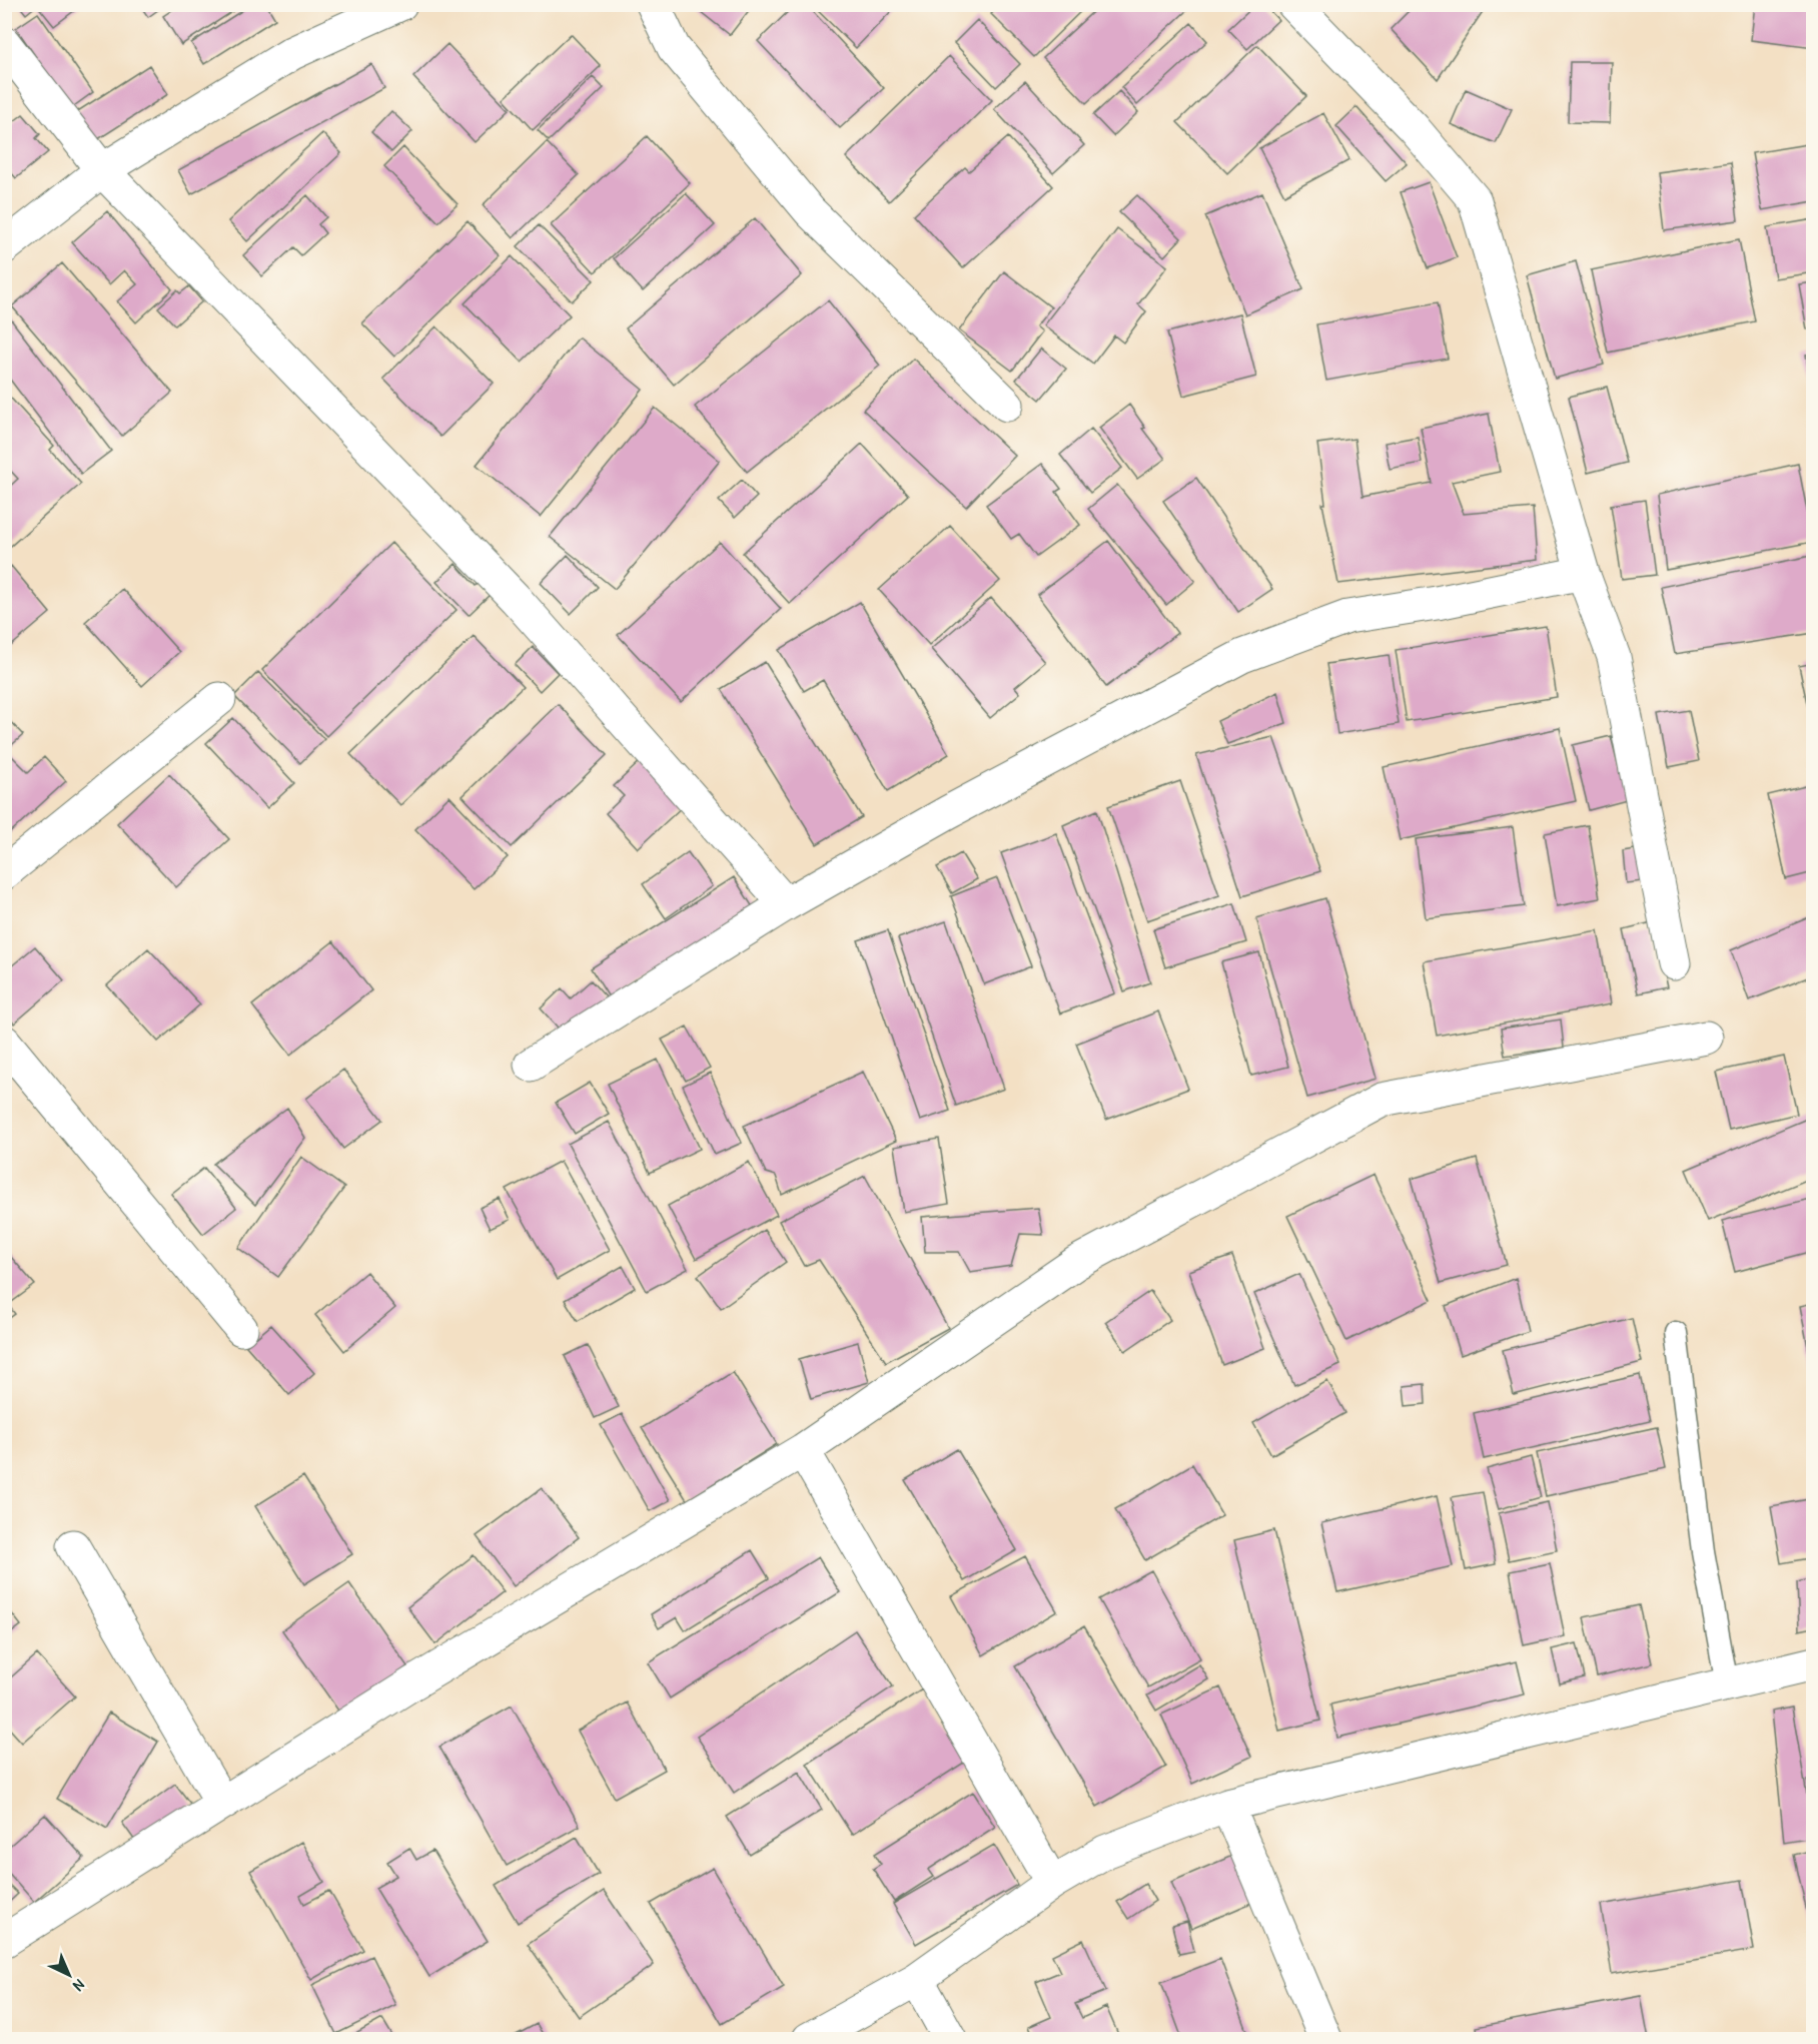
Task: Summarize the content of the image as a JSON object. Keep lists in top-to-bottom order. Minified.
{"north":"bottom right"}
